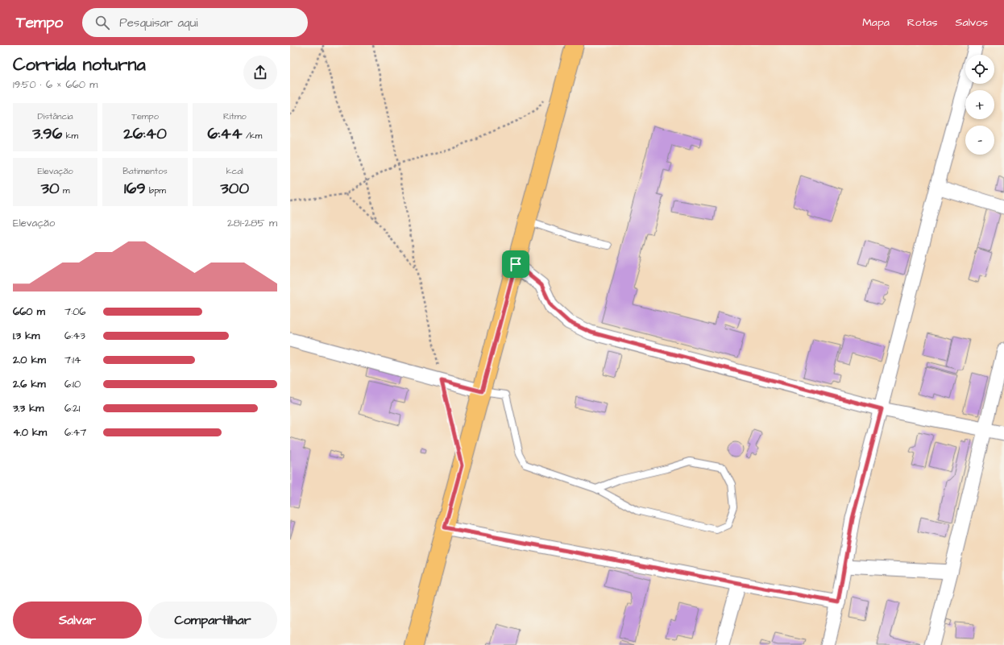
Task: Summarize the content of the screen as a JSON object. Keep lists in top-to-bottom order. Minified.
{"page":{"header":"Tempo","search":"Pesquisar aqui","nav":["Mapa","Rotas","Salvos"],"heading":["Corrida noturna","19:50 · 6 × 660 m"],"map_buttons":["+","−"],"stats":[["Distância","3.96 km"],["Tempo","26:40"],["Ritmo","6:44 /km"],["Elevação","30 m"],["Batimentos","169 bpm"],["kcal","300"]],"chart":["Elevação","281–285 m"],"list":[{"name":"660 m","note":"7:06"},{"name":"1.3 km","note":"6:43"},{"name":"2.0 km","note":"7:14"},{"name":"2.6 km","note":"6:10"},{"name":"3.3 km","note":"6:21"},{"name":"4.0 km","note":"6:47"}],"buttons":["Salvar","Compartilhar"]}}
